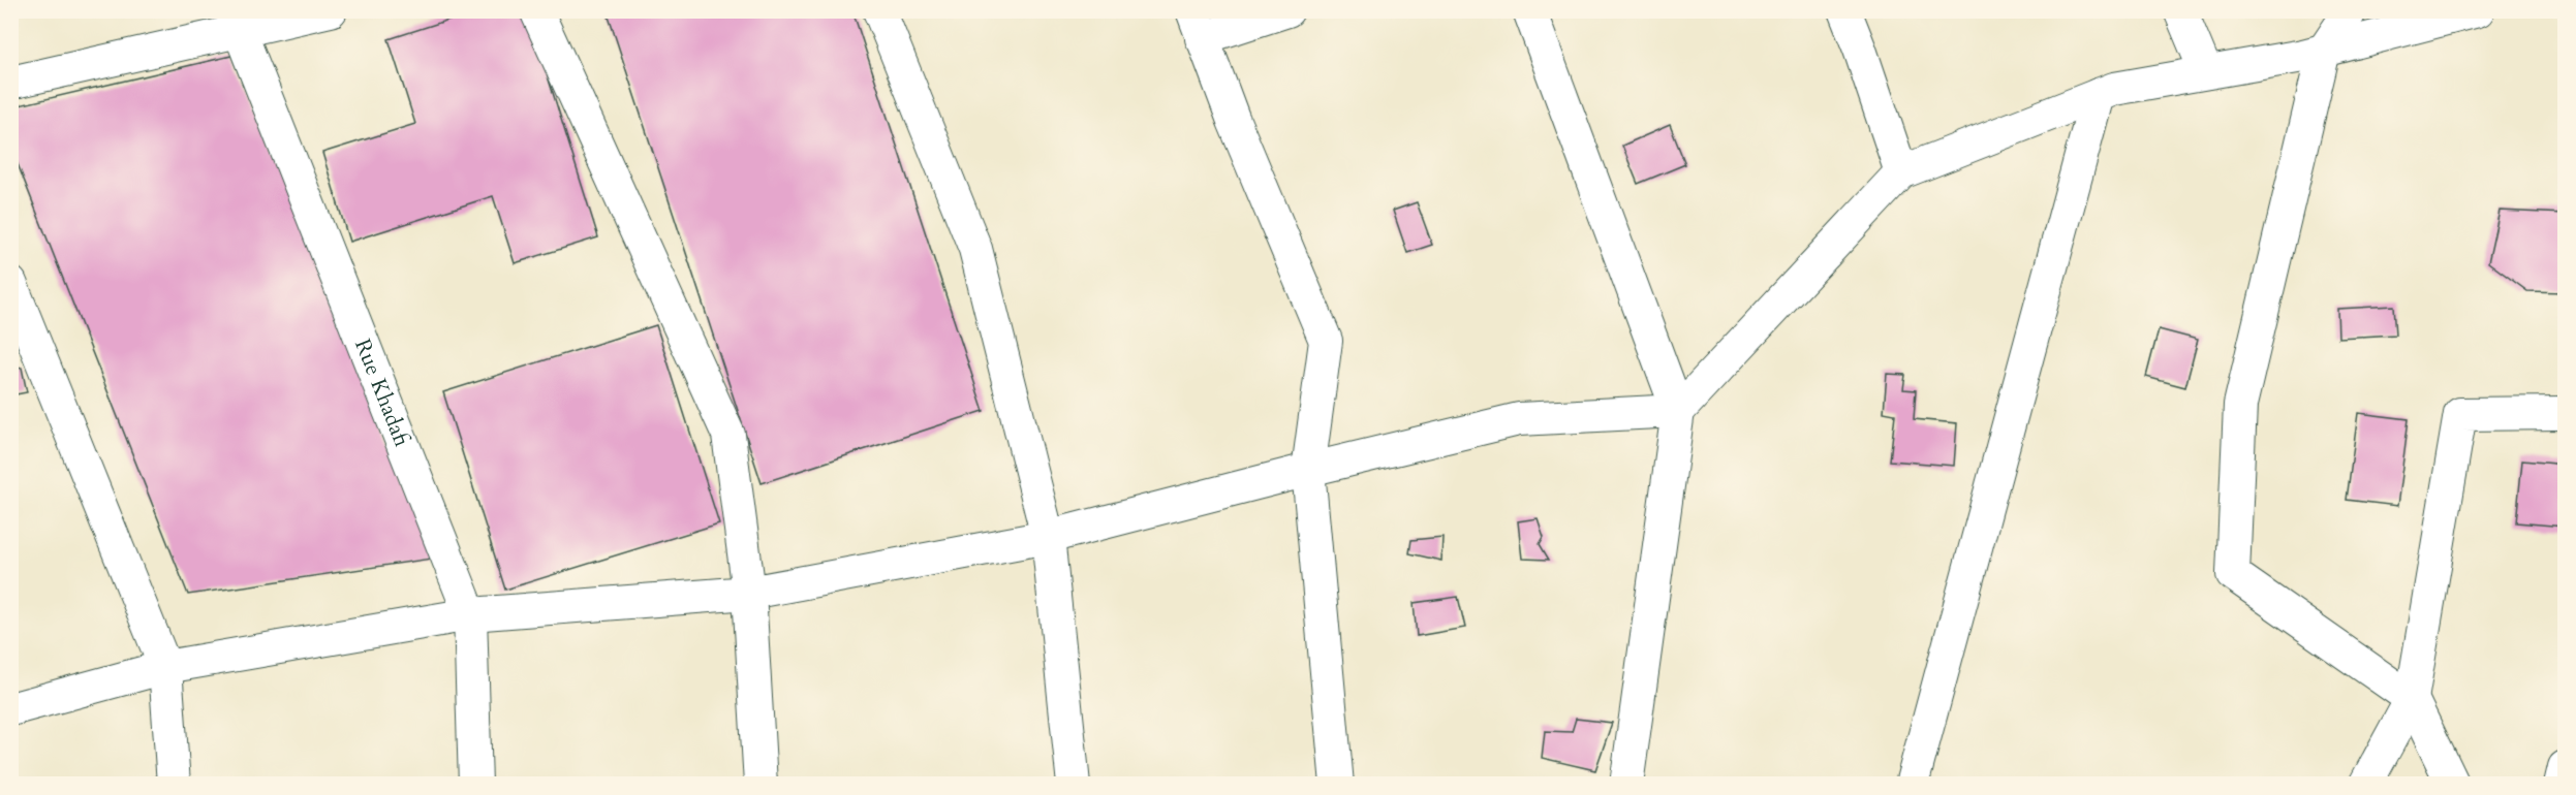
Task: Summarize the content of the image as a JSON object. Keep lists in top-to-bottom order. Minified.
{"streets":{"street":["Rue Khadafi"]}}
